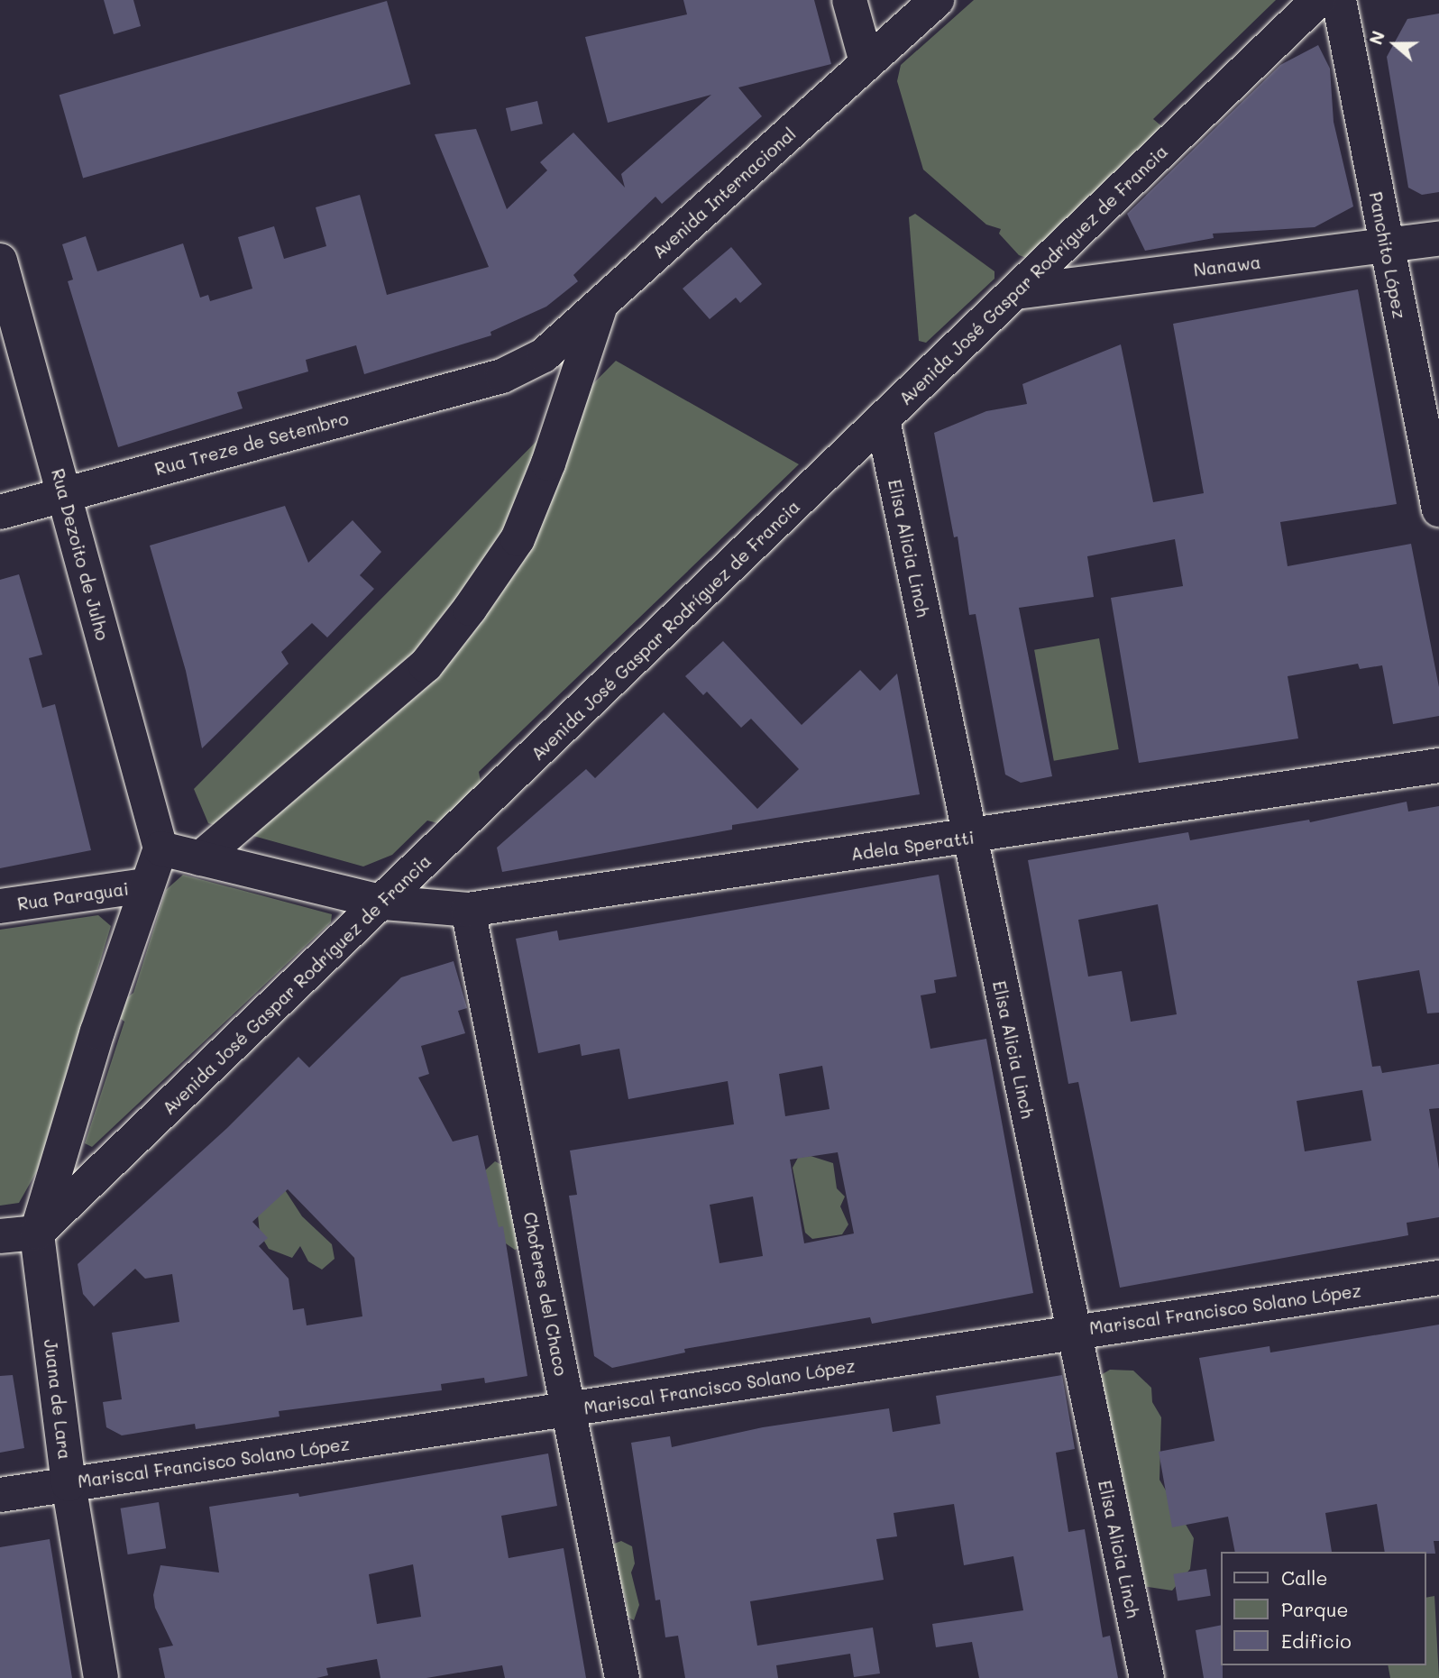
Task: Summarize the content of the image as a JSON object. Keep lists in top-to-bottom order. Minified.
{"streets":{"street":["Avenida Internacional","Panchito López","Nanawa","Avenida José Gaspar Rodríguez de Francia","Rua Treze de Setembro","Elisa Alicia Linch","Rua Dezoito de Julho","Adela Speratti","Rua Paraguai","Choferes del Chaco","Mariscal Francisco Solano López","Juana de Lara"]},"crossings":[["Avenida Internacional","Rua Treze de Setembro"],["Panchito López","Nanawa"],["Nanawa","Avenida José Gaspar Rodríguez de Francia"],["Avenida José Gaspar Rodríguez de Francia","Elisa Alicia Linch"],["Avenida José Gaspar Rodríguez de Francia","Adela Speratti"],["Avenida José Gaspar Rodríguez de Francia","Juana de Lara"],["Rua Treze de Setembro","Rua Dezoito de Julho"],["Elisa Alicia Linch","Adela Speratti"],["Elisa Alicia Linch","Mariscal Francisco Solano López"],["Rua Dezoito de Julho","Adela Speratti"],["Adela Speratti","Choferes del Chaco"],["Choferes del Chaco","Mariscal Francisco Solano López"],["Mariscal Francisco Solano López","Juana de Lara"]],"legend":["Calle","Parque","Edificio"],"north":"left"}
